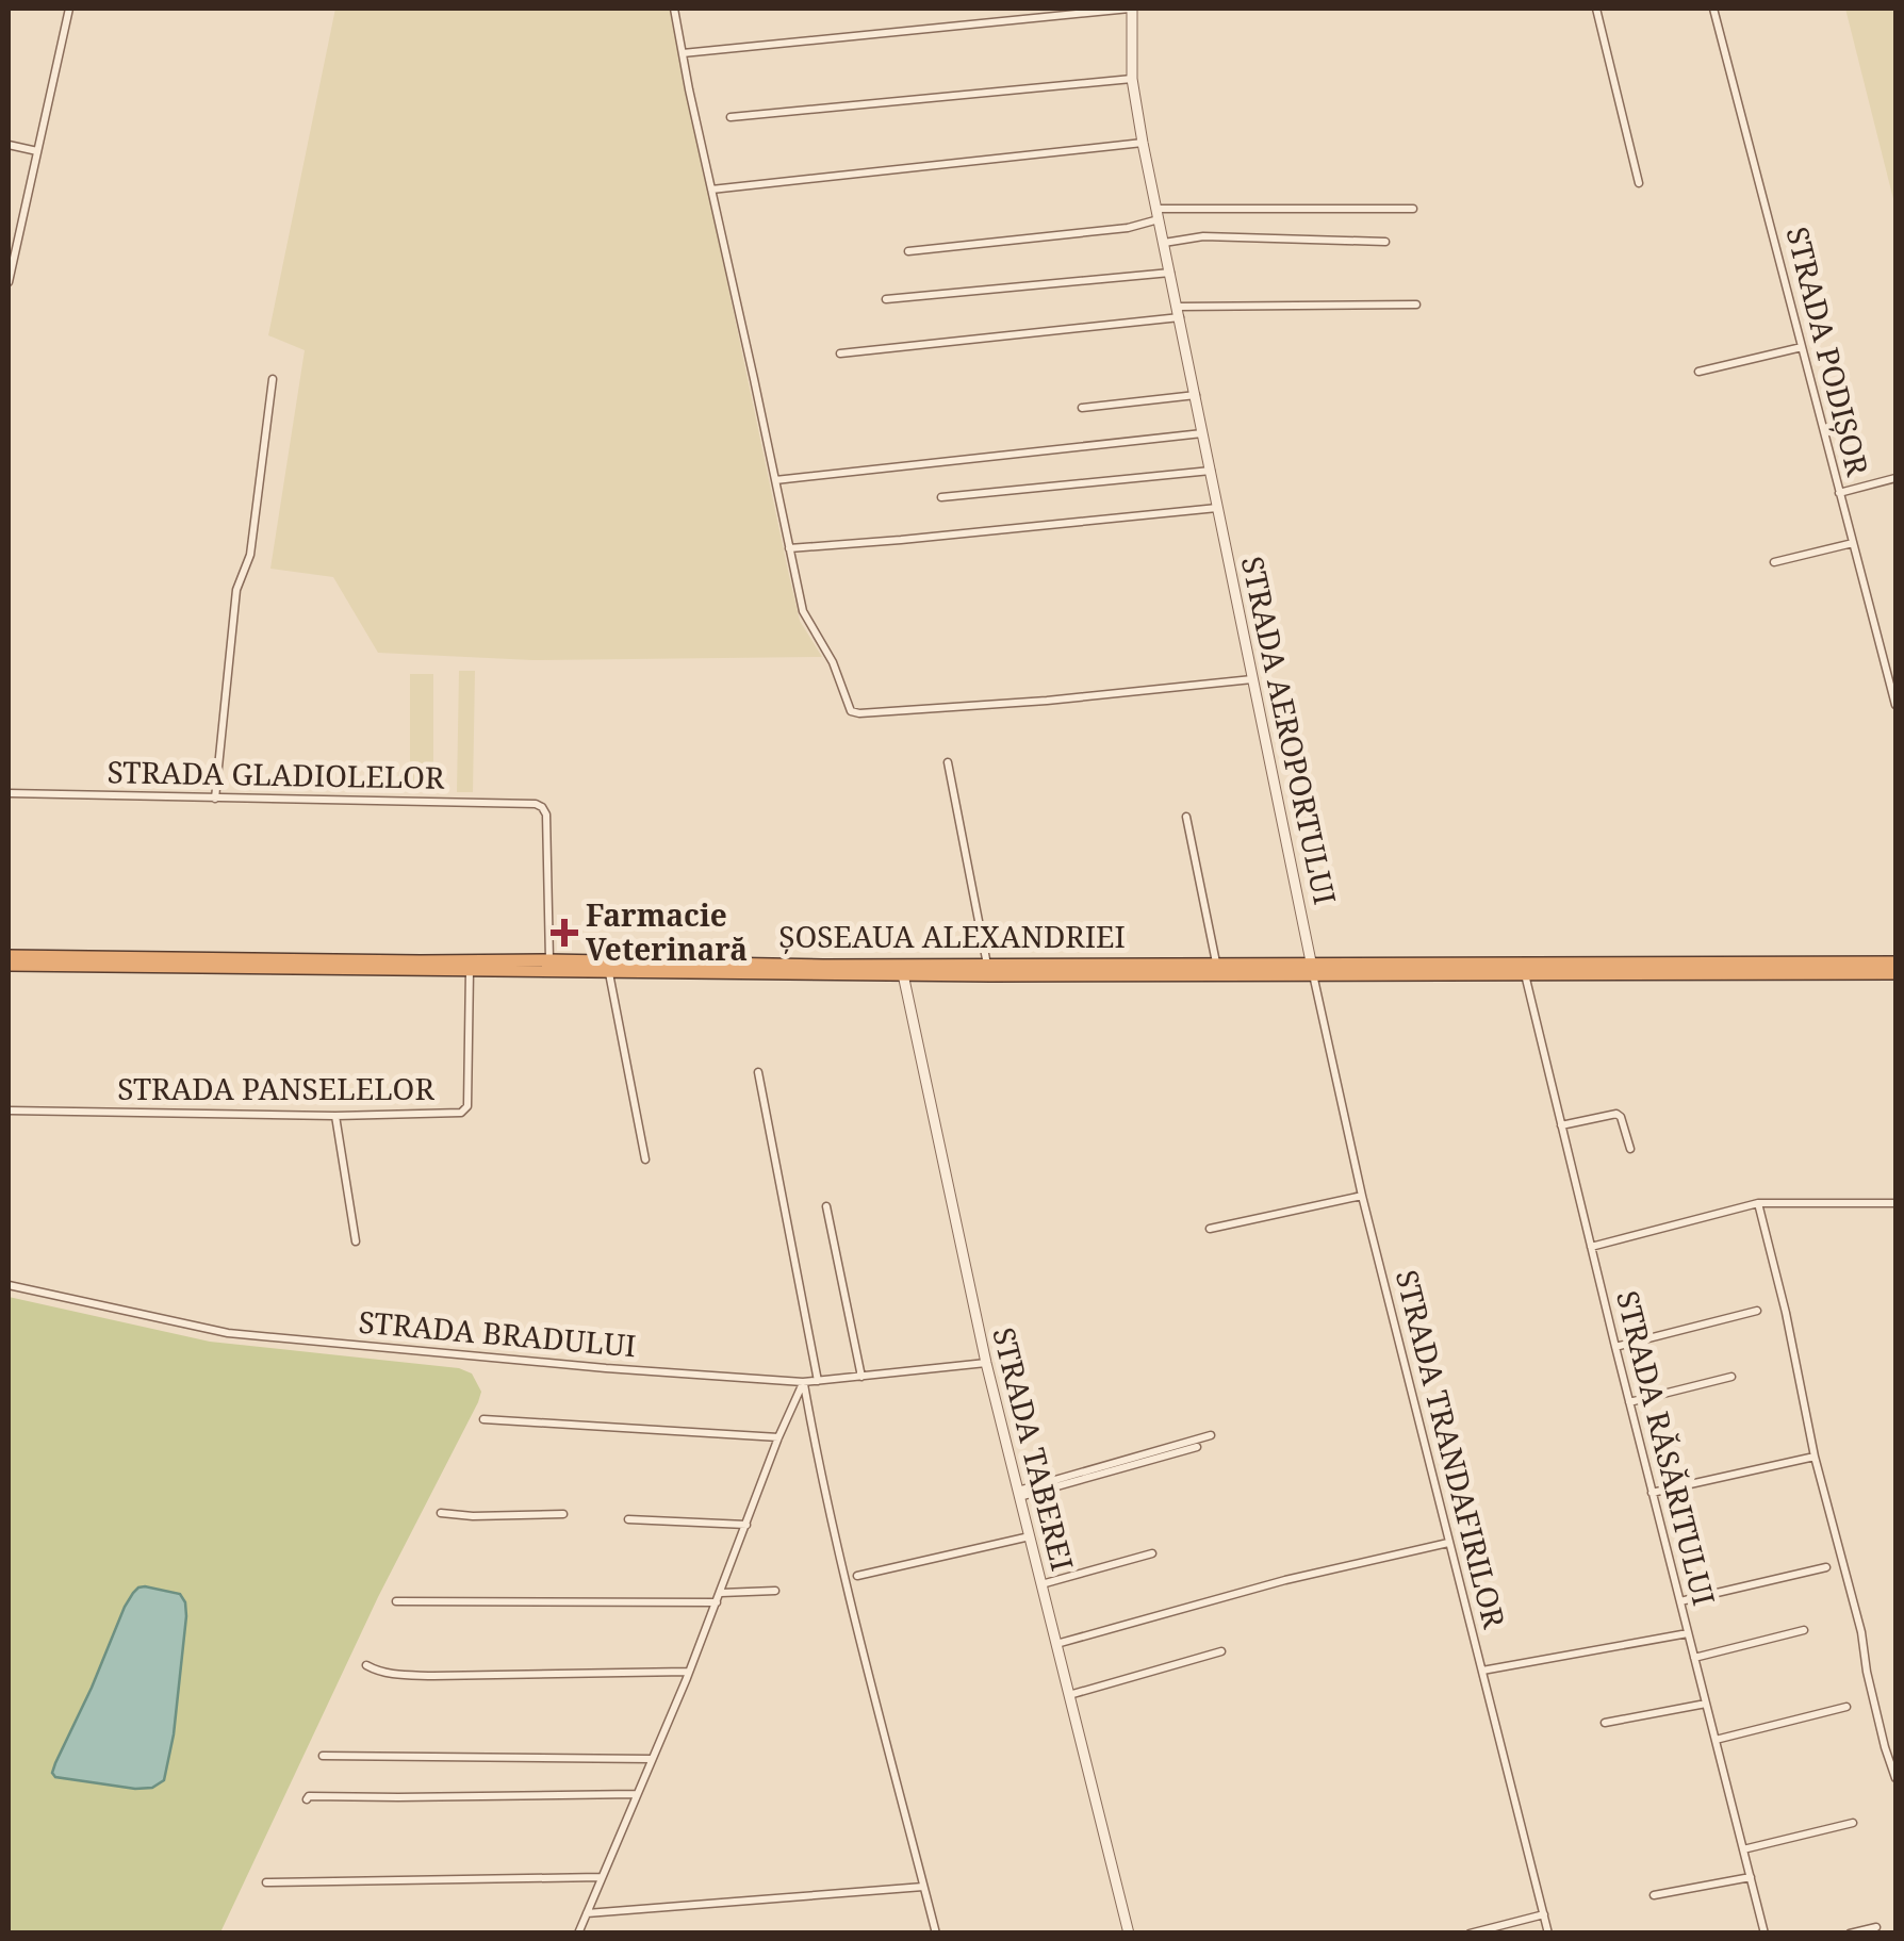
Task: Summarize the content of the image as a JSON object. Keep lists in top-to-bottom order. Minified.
{"streets":{"highway":["ȘOSEAUA ALEXANDRIEI"],"street":["STRADA PODIȘOR","STRADA AEROPORTULUI","STRADA GLADIOLELOR","STRADA PANSELELOR","STRADA BRADULUI","STRADA RĂSĂRITULUI","STRADA TABEREI","STRADA TRANDAFIRILOR"]},"crossings":[["STRADA AEROPORTULUI","ȘOSEAUA ALEXANDRIEI"],["STRADA AEROPORTULUI","STRADA TRANDAFIRILOR"],["STRADA GLADIOLELOR","ȘOSEAUA ALEXANDRIEI"],["ȘOSEAUA ALEXANDRIEI","STRADA PANSELELOR"],["ȘOSEAUA ALEXANDRIEI","STRADA RĂSĂRITULUI"],["ȘOSEAUA ALEXANDRIEI","STRADA TABEREI"],["ȘOSEAUA ALEXANDRIEI","STRADA TRANDAFIRILOR"],["STRADA BRADULUI","STRADA TABEREI"]],"places":{"health":["Farmacie Veterinară"]}}
